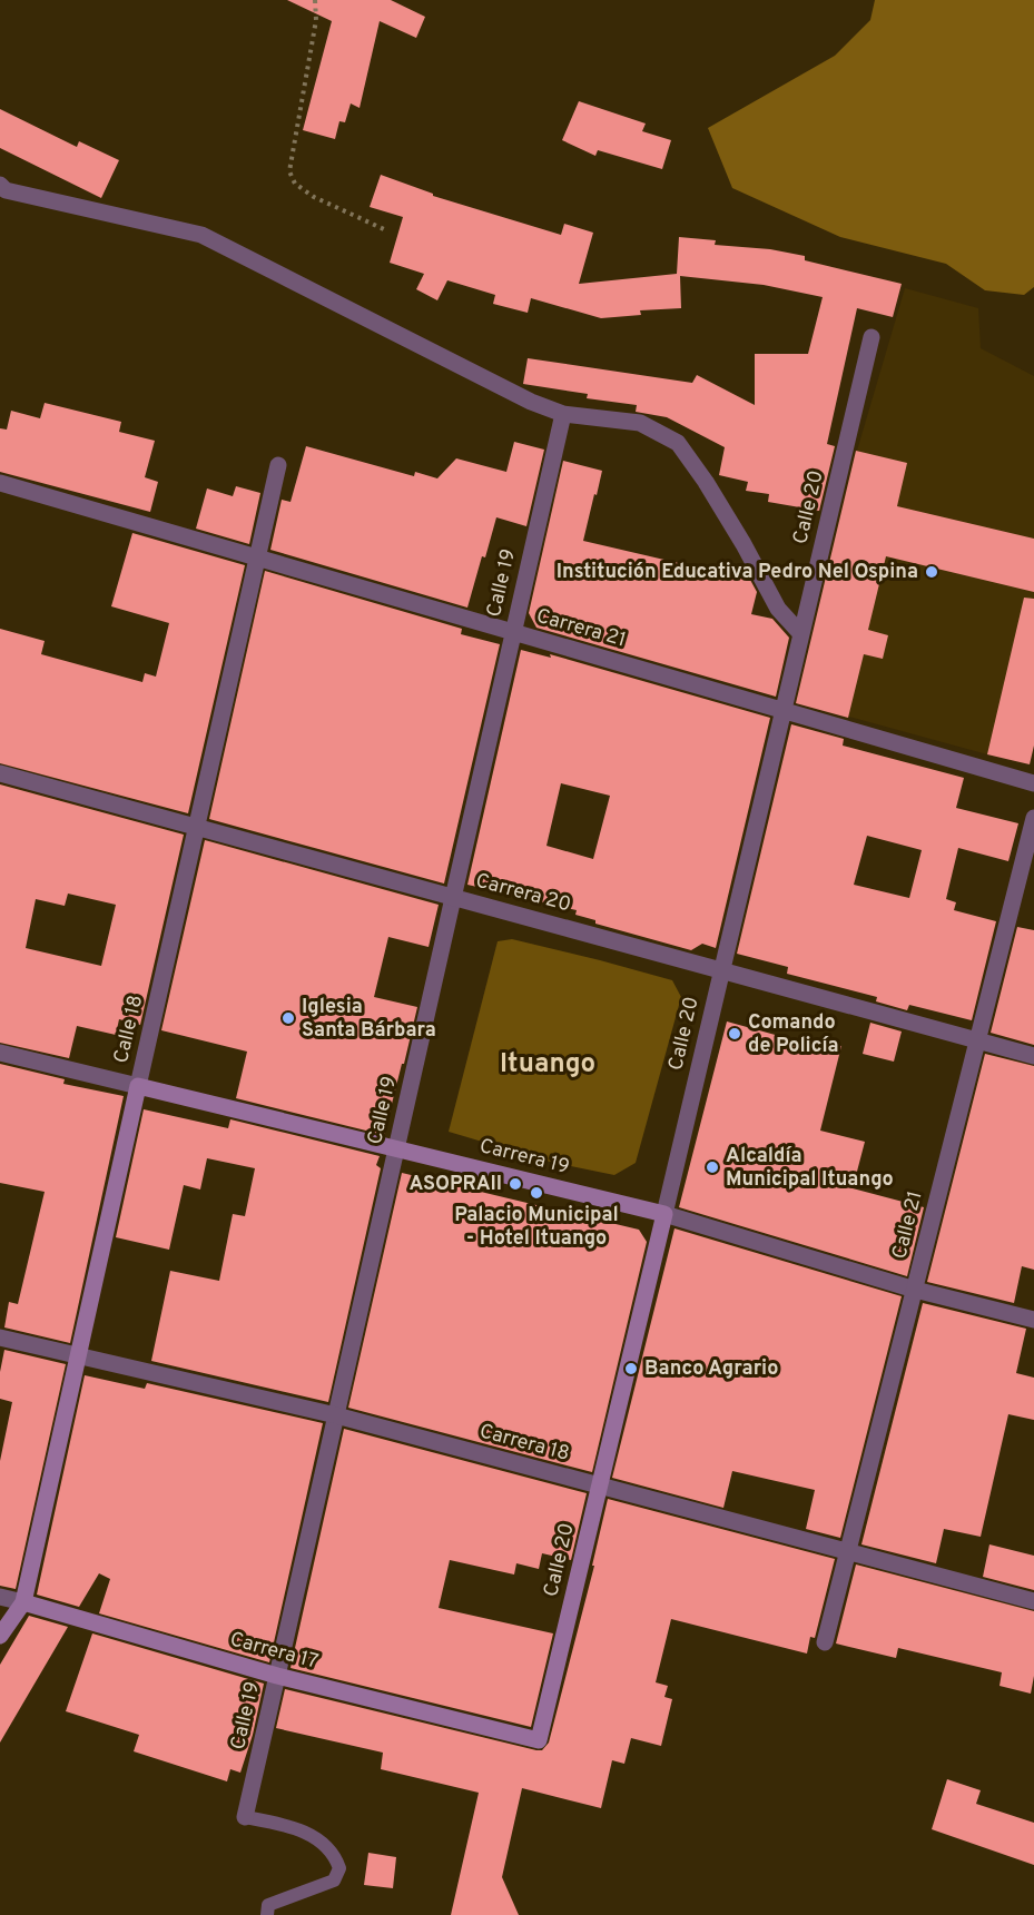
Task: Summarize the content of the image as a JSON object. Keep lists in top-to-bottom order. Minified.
{"streets":{"main road":["Calle 20","Calle 18","Carrera 19","Carrera 17"],"street":["Calle 19","Carrera 21","Carrera 20","Calle 21","Carrera 18"]},"crossings":[["Calle 20","Carrera 21"],["Calle 20","Carrera 20"],["Calle 20","Carrera 19"],["Calle 20","Carrera 18"],["Calle 20","Carrera 17"],["Calle 19","Carrera 21"],["Calle 19","Carrera 20"],["Calle 19","Carrera 19"],["Calle 19","Carrera 18"],["Calle 19","Carrera 17"],["Carrera 21","Calle 18"],["Carrera 20","Calle 18"],["Carrera 20","Calle 21"],["Calle 18","Carrera 19"],["Calle 18","Carrera 18"],["Calle 18","Carrera 17"],["Carrera 19","Calle 21"],["Calle 21","Carrera 18"]],"districts":["Ituango"],"places":["Institución Educativa Pedro Nel Ospina","Iglesia Santa Bárbara","Comando de Policía","Alcaldía Municipal Ituango","ASOPRAII","Palacio Municipal - Hotel Ituango","Banco Agrario"]}
